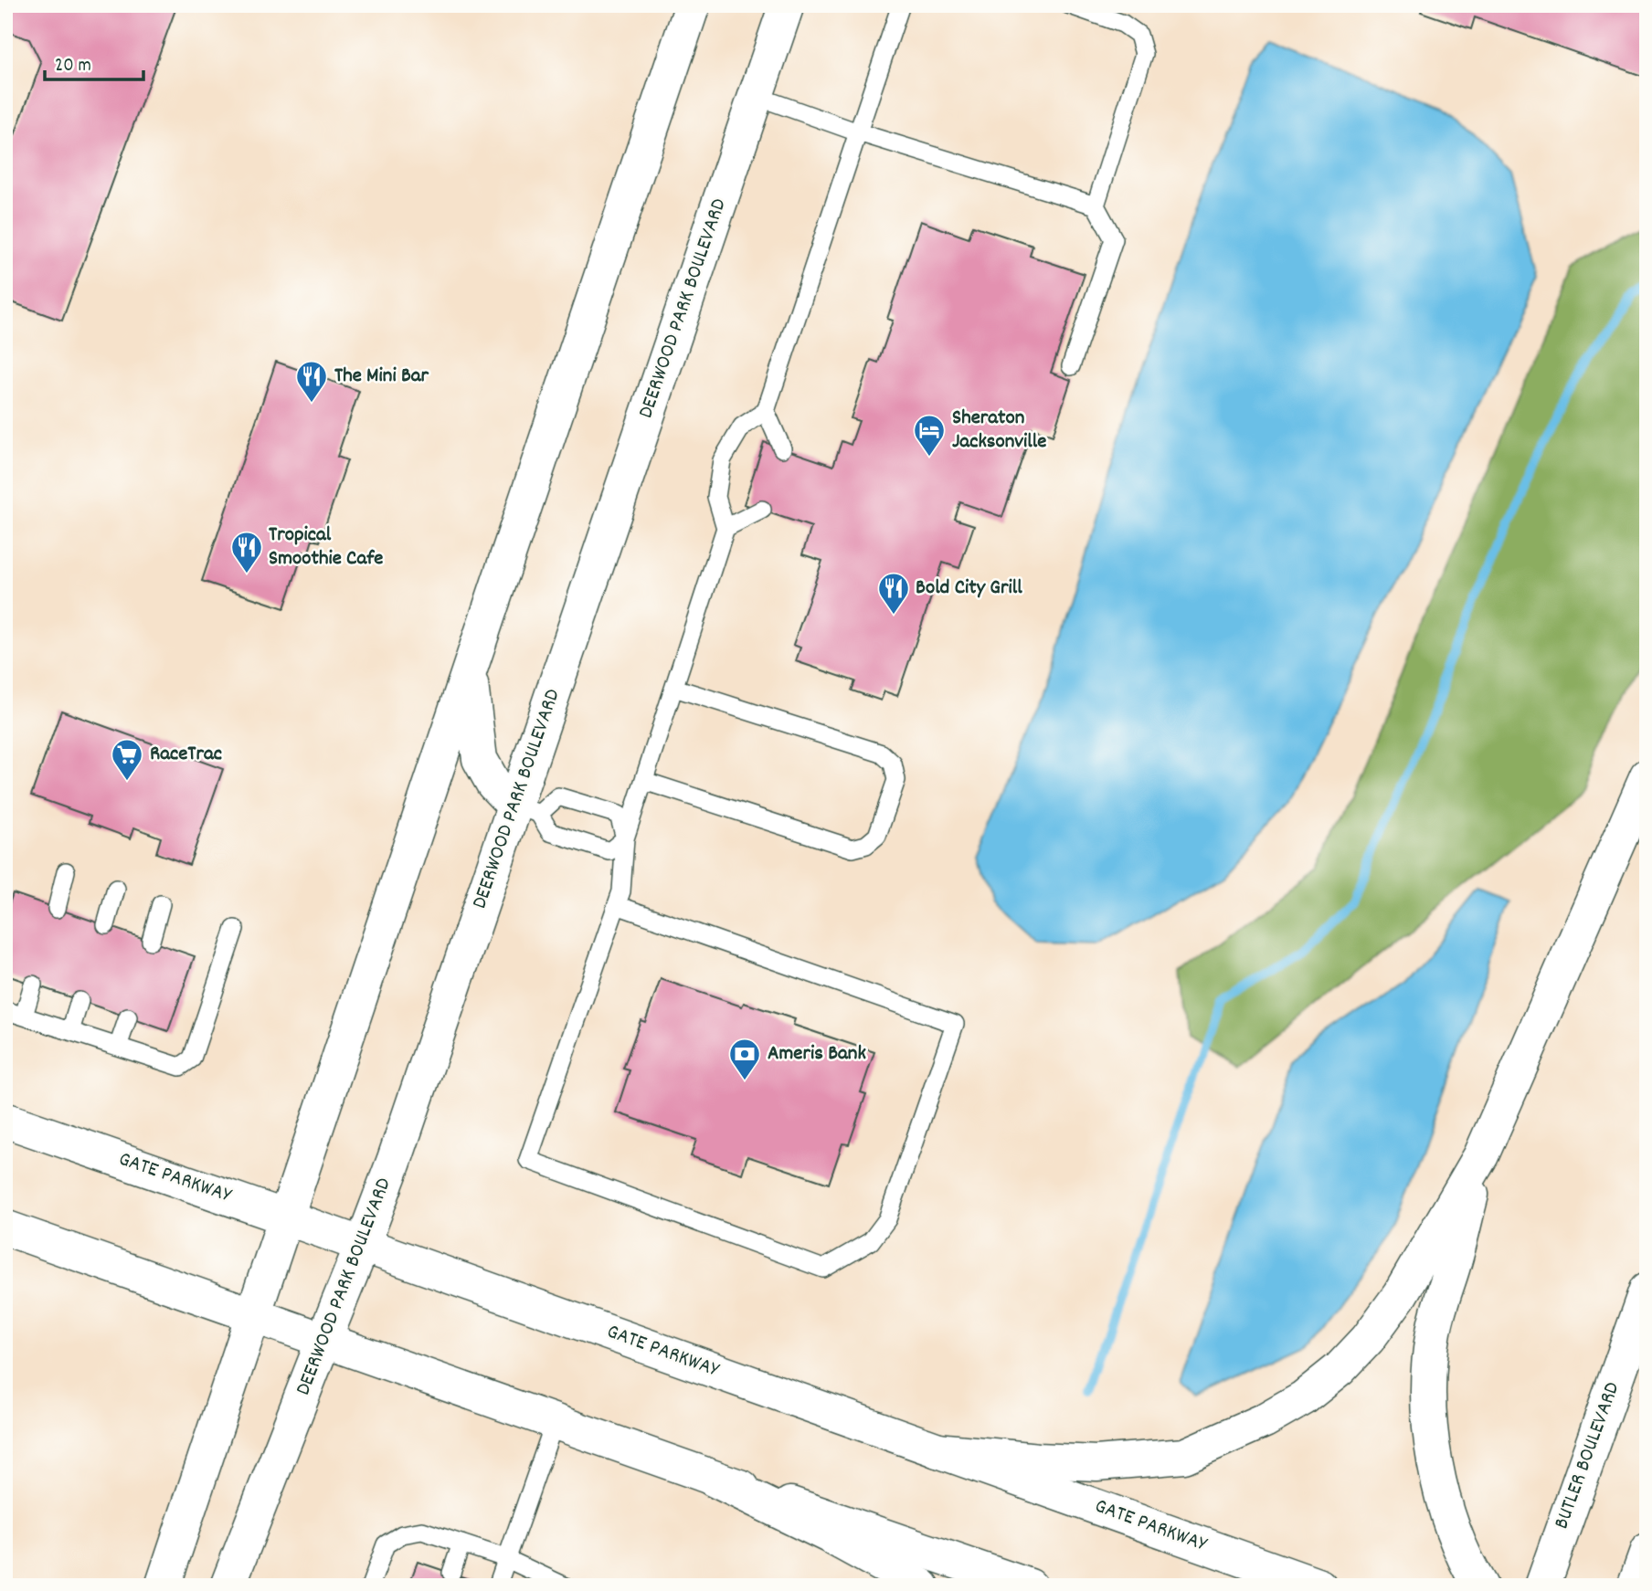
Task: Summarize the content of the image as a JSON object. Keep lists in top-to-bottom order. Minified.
{"streets":{"main road":["DEERWOOD PARK BOULEVARD","GATE PARKWAY","BUTLER BOULEVARD"]},"crossings":[["DEERWOOD PARK BOULEVARD","GATE PARKWAY"]],"places":{"restaurant":["The Mini Bar","Tropical Smoothie Cafe","Bold City Grill"],"hotel":["Sheraton Jacksonville"],"supermarket":["RaceTrac"],"bank":["Ameris Bank"]},"scale_bar":"20 m"}
